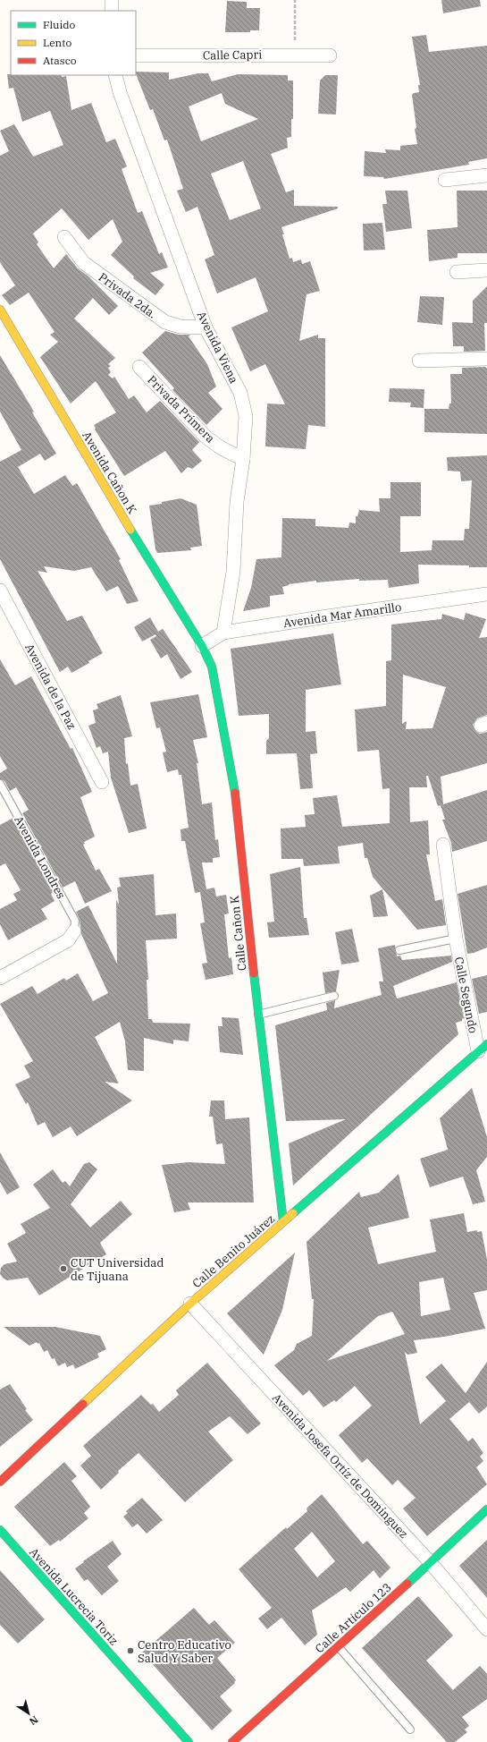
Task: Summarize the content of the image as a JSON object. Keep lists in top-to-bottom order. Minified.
{"streets":{"street":["Calle Capri","Privada 2da.","Avenida Viena","Privada Primera","Avenida Cañon K","Avenida Mar Amarillo","Avenida de la Paz","Calle Cañon K","Calle Segundo","Calle Benito Juárez","Avenida Josefa Ortíz de Domínguez","Avenida Lucrecia Toriz","Calle Artículo 123"],"lane":["Avenida Londres"]},"crossings":[["Privada 2da.","Avenida Viena"],["Avenida Viena","Privada Primera"],["Avenida Viena","Avenida Mar Amarillo"],["Avenida Cañon K","Avenida Mar Amarillo"],["Avenida Cañon K","Calle Cañon K"],["Avenida Mar Amarillo","Calle Cañon K"],["Calle Cañon K","Calle Benito Juárez"],["Calle Segundo","Calle Benito Juárez"],["Calle Benito Juárez","Avenida Josefa Ortíz de Domínguez"],["Avenida Josefa Ortíz de Domínguez","Calle Artículo 123"]],"places":["CUT Universidad de Tijuana","Centro Educativo Salud Y Saber"],"legend":["Fluido","Lento","Atasco"],"north":"bottom right"}
